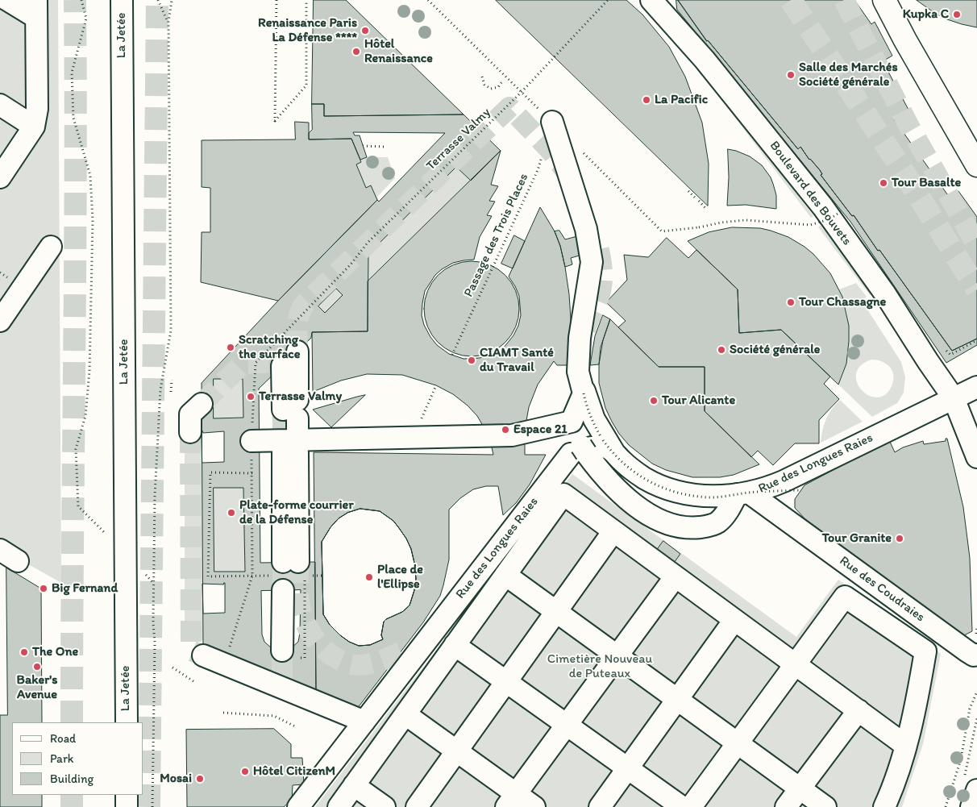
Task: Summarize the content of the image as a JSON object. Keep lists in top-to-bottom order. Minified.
{"streets":{"street":["La Jetée","Boulevard des Bouvets","Rue des Longues Raies","Rue des Coudraies"],"path":["Terrasse Valmy","Passage des Trois Places"]},"crossings":[["Boulevard des Bouvets","Rue des Longues Raies"],["Rue des Longues Raies","Rue des Coudraies"]],"parks":["Cimetière Nouveau de Puteaux"],"places":["Kupka C","Renaissance Paris La Défense ****","Hôtel Renaissance","Salle des Marchés Société générale","La Pacific","Tour Basalte","Tour Chassagne","Scratching the surface","Société générale","CIAMT Santé du Travail","Terrasse Valmy","Tour Alicante","Espace 21","Plate-forme courrier de la Défense","Tour Granite","Place de l'Ellipse","Big Fernand","The One","Baker's Avenue","Hôtel CitizenM","Mosai"],"legend":["Road","Park","Building"]}
